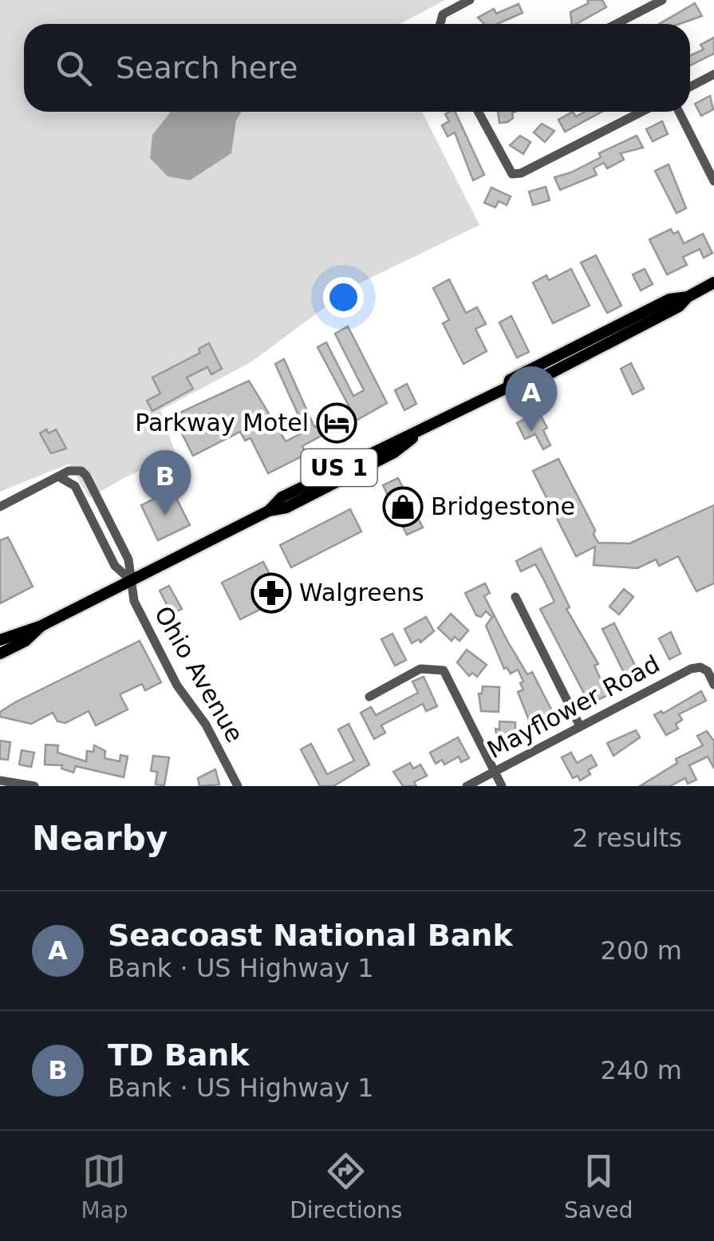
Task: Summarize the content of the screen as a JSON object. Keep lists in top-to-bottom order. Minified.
{"streets":{"main road":["US 1"],"street":["Ohio Avenue","Mayflower Road"]},"crossings":[["US 1","Ohio Avenue"]],"places":{"hotel":["Parkway Motel"],"shop":["Bridgestone"],"pharmacy":["Walgreens"]},"page":{"search":"Search here","pins":["A","B"],"heading":["Nearby","2 results"],"list":[{"mark":"A","name":"Seacoast National Bank","note":"Bank · US Highway 1","value":"200 m"},{"mark":"B","name":"TD Bank","note":"Bank · US Highway 1","value":"240 m"}],"nav":["Map","Directions","Saved"]}}
